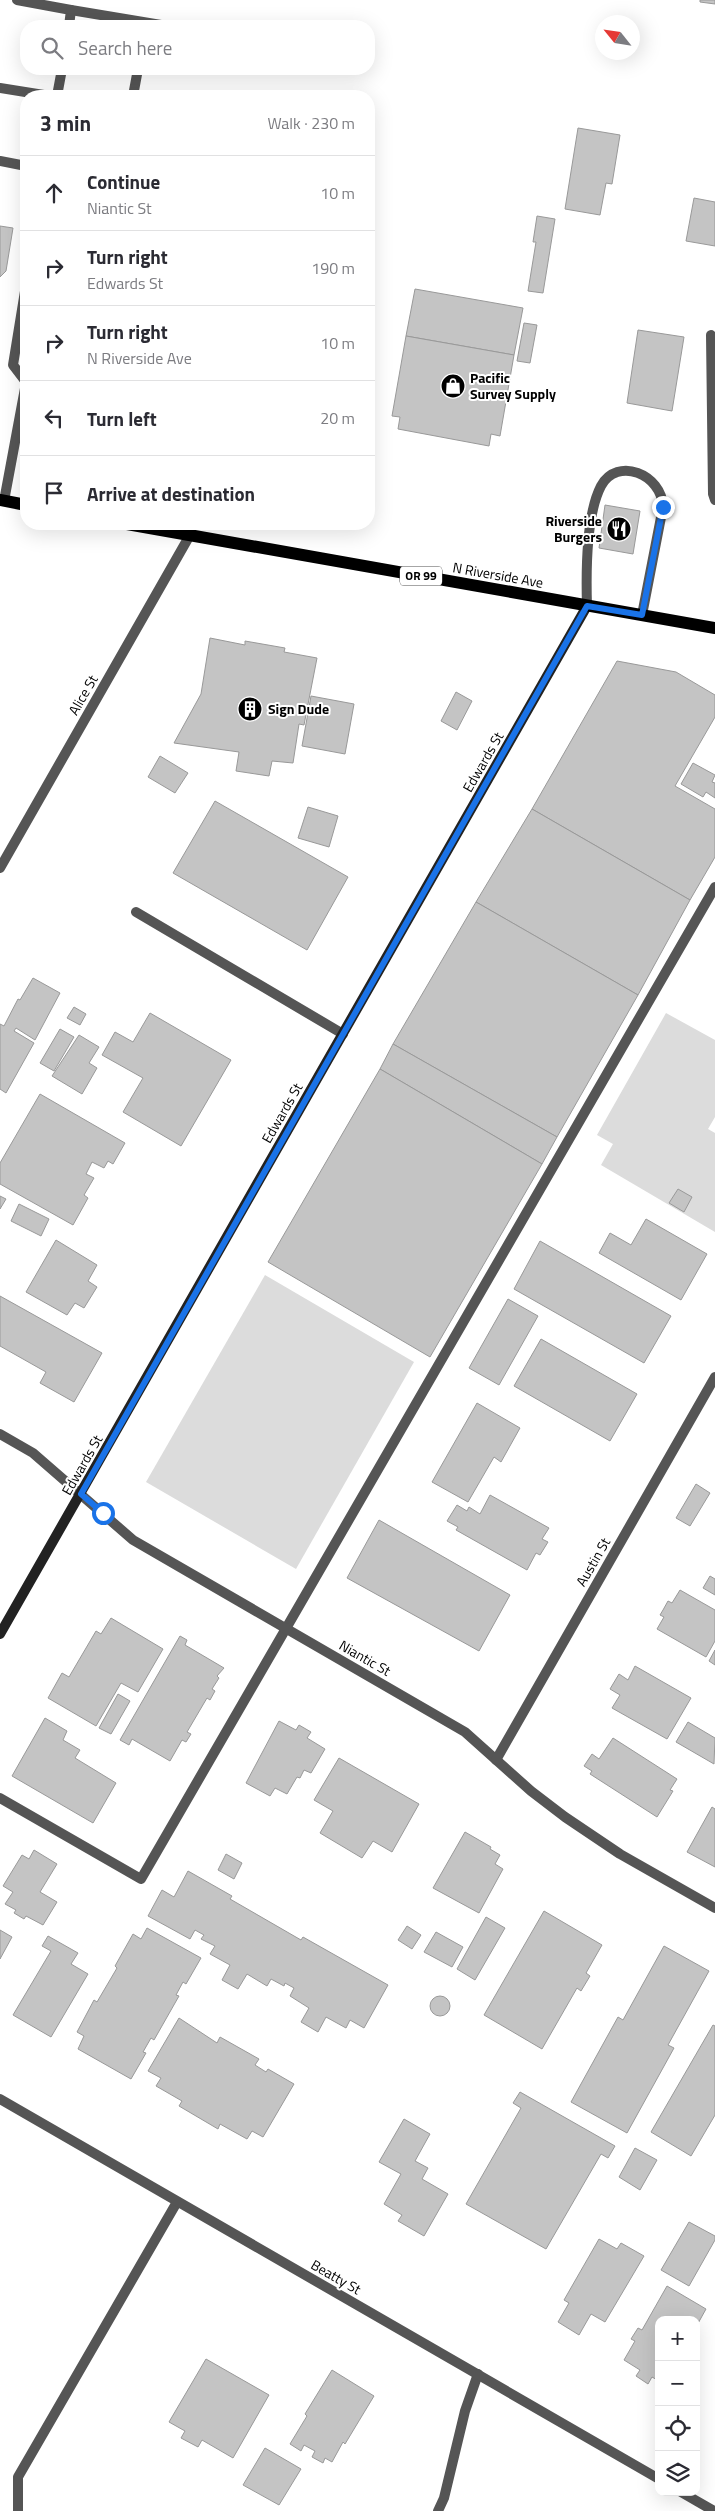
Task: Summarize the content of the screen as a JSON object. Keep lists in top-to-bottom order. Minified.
{"streets":{"main road":["N Riverside Ave","OR 99"],"street":["Alice St","Edwards St","Austin St","Niantic St","Beatty St"]},"crossings":[["N Riverside Ave","Alice St"],["N Riverside Ave","Edwards St"],["Edwards St","Niantic St"],["Austin St","Niantic St"]],"places":{"shop":["Pacific Survey Supply"],"restaurant":["Riverside Burgers"],"building":["Sign Dude"]},"north":"top left","page":{"search":"Search here","heading":["3 min","Walk · 230 m"],"list":[["Continue","Niantic St","10 m"],["Turn right","Edwards St","190 m"],["Turn right","N Riverside Ave","10 m"],["Turn left","20 m"],"Arrive at destination"],"map_buttons":["+","−"]}}
